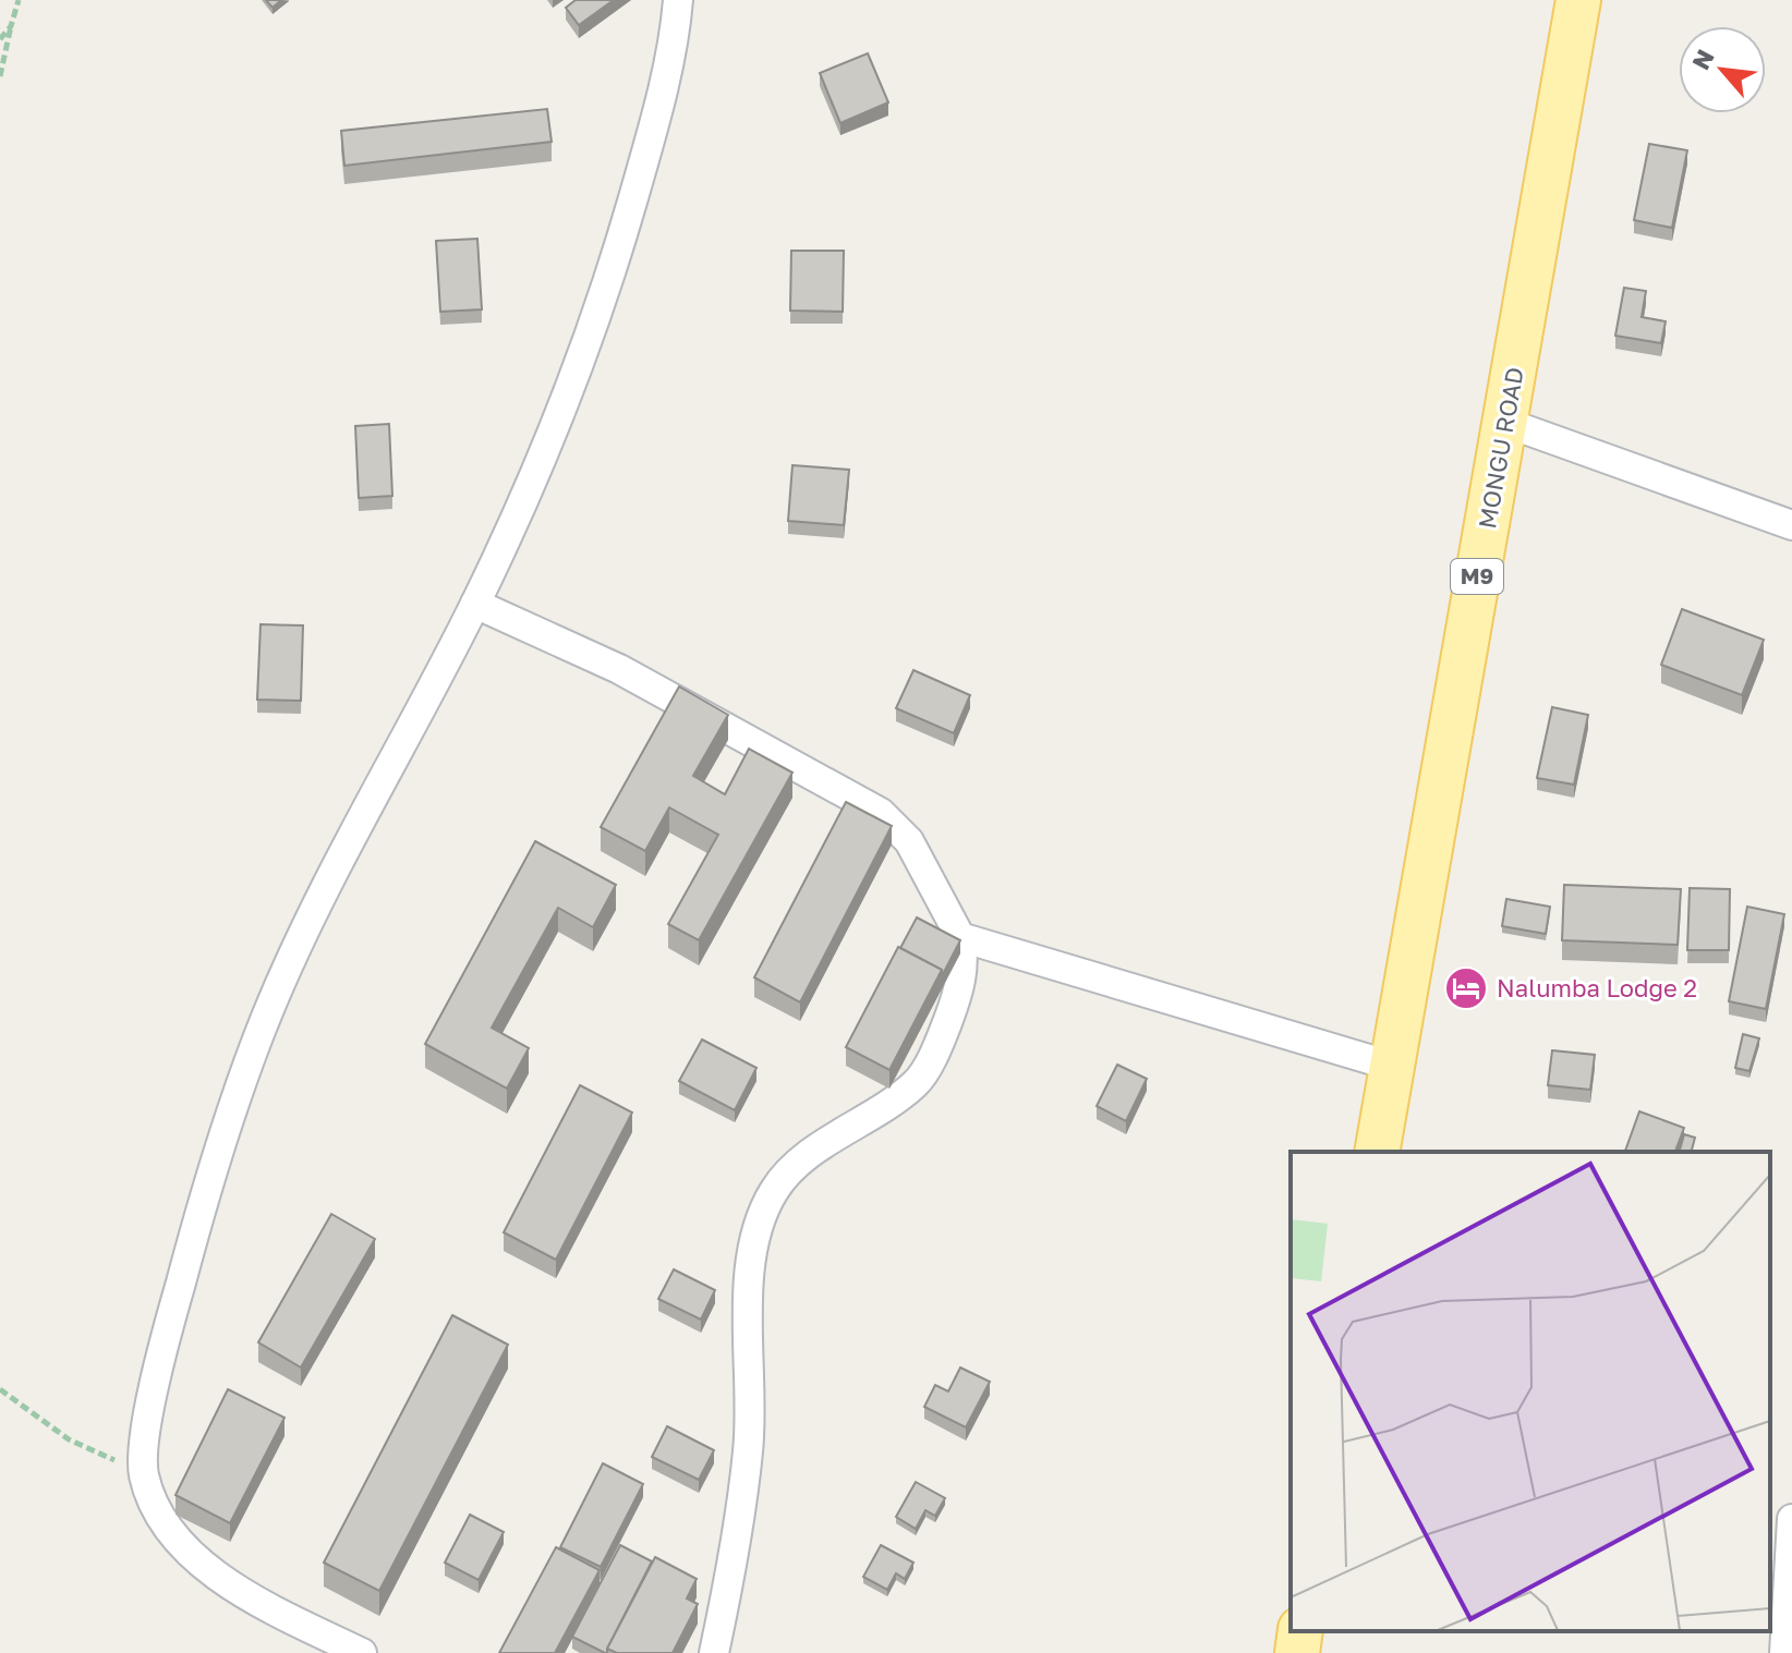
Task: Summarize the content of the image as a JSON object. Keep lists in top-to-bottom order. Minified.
{"streets":{"main road":["MONGU ROAD","M9"]},"places":{"hotel":["Nalumba Lodge 2"]},"north":"top left"}
